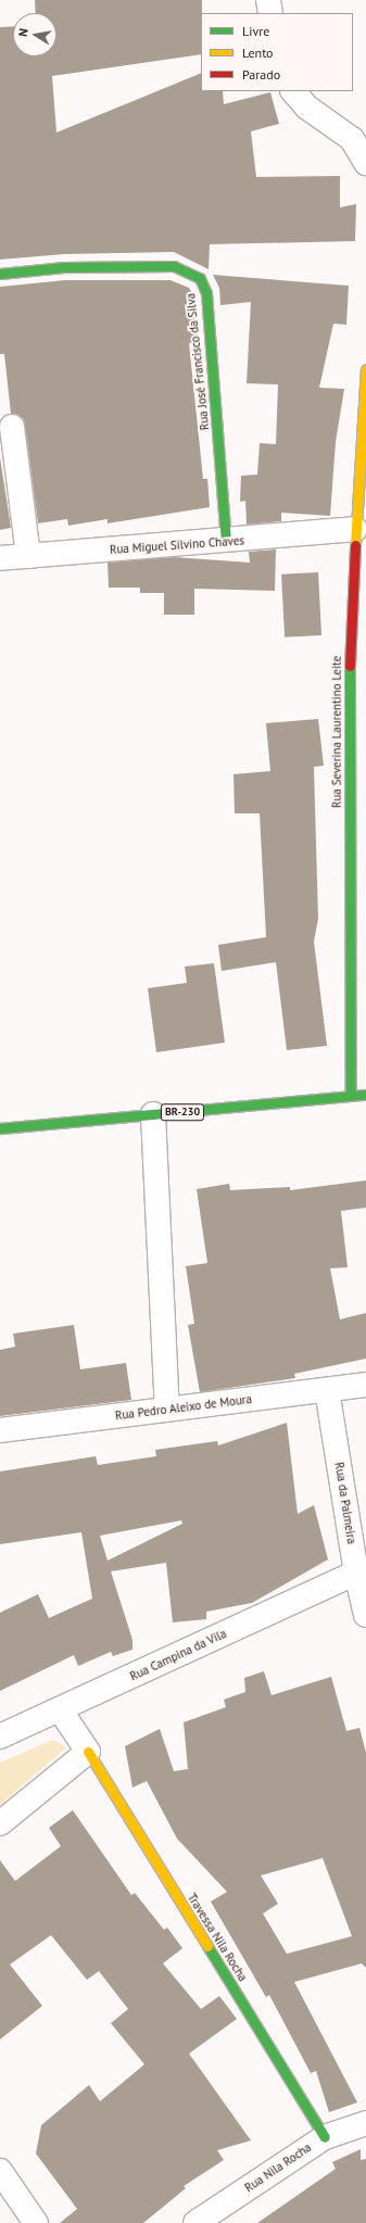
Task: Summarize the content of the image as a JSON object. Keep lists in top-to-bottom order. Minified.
{"streets":{"street":["Rua José Francisco da Silva","Rua Miguel Silvino Chaves","Rua Severina Laurentino Leite","BR-230","Rua Pedro Aleixo de Moura","Rua da Palmeira","Rua Campina da Vila","Travessa Nila Rocha","Rua Nila Rocha"]},"crossings":[["Rua José Francisco da Silva","Rua Miguel Silvino Chaves"],["Rua Miguel Silvino Chaves","Rua Severina Laurentino Leite"],["Rua Severina Laurentino Leite","BR-230"],["Rua Pedro Aleixo de Moura","Rua da Palmeira"],["Rua da Palmeira","Rua Campina da Vila"],["Travessa Nila Rocha","Rua Nila Rocha"]],"legend":["Livre","Lento","Parado"],"north":"left"}
